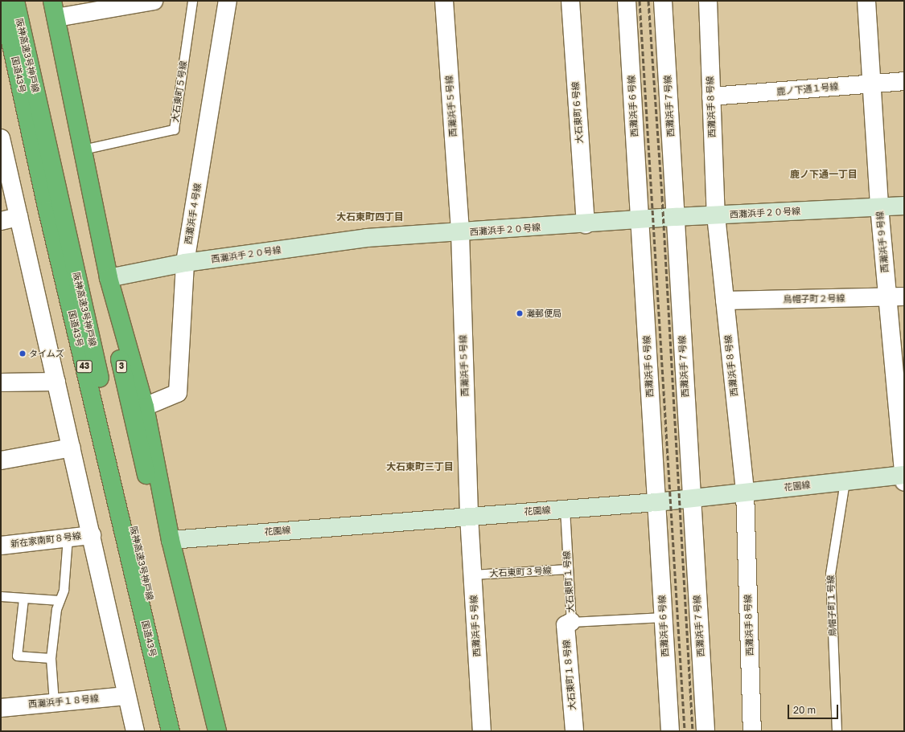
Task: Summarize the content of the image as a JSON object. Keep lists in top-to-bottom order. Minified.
{"streets":{"highway":["阪神高速3号神戸線","国道43号","43","3"],"street":["鹿ノ下通１号線","西灘浜手５号線","西灘浜手６号線","西灘浜手７号線","西灘浜手８号線","大石東町６号線","西灘浜手２０号線","西灘浜手４号線","西灘浜手９号線","鳥帽子町２号線","花園線","新在家南町８号線","大石東町１８号線","西灘浜手１８号線"],"lane":["大石東町５号線","大石東町３号線","大石東町１号線","鳥帽子町１号線"]},"crossings":[["鹿ノ下通１号線","西灘浜手８号線"],["鹿ノ下通１号線","西灘浜手９号線"],["西灘浜手５号線","西灘浜手２０号線"],["西灘浜手５号線","花園線"],["西灘浜手５号線","大石東町３号線"],["西灘浜手６号線","西灘浜手２０号線"],["西灘浜手６号線","花園線"],["西灘浜手６号線","大石東町１号線"],["西灘浜手７号線","西灘浜手２０号線"],["西灘浜手７号線","花園線"],["西灘浜手８号線","西灘浜手２０号線"],["西灘浜手８号線","鳥帽子町２号線"],["西灘浜手８号線","花園線"],["大石東町６号線","西灘浜手２０号線"],["西灘浜手２０号線","西灘浜手４号線"],["西灘浜手２０号線","西灘浜手９号線"],["西灘浜手９号線","鳥帽子町２号線"],["西灘浜手９号線","花園線"],["花園線","大石東町１号線"],["花園線","鳥帽子町１号線"],["大石東町３号線","大石東町１号線"],["大石東町１号線","大石東町１８号線"]],"districts":["鹿ノ下通一丁目","大石東町四丁目","大石東町三丁目"],"places":["灘郵便局","タイムズ"],"scale_bar":"20 m"}
